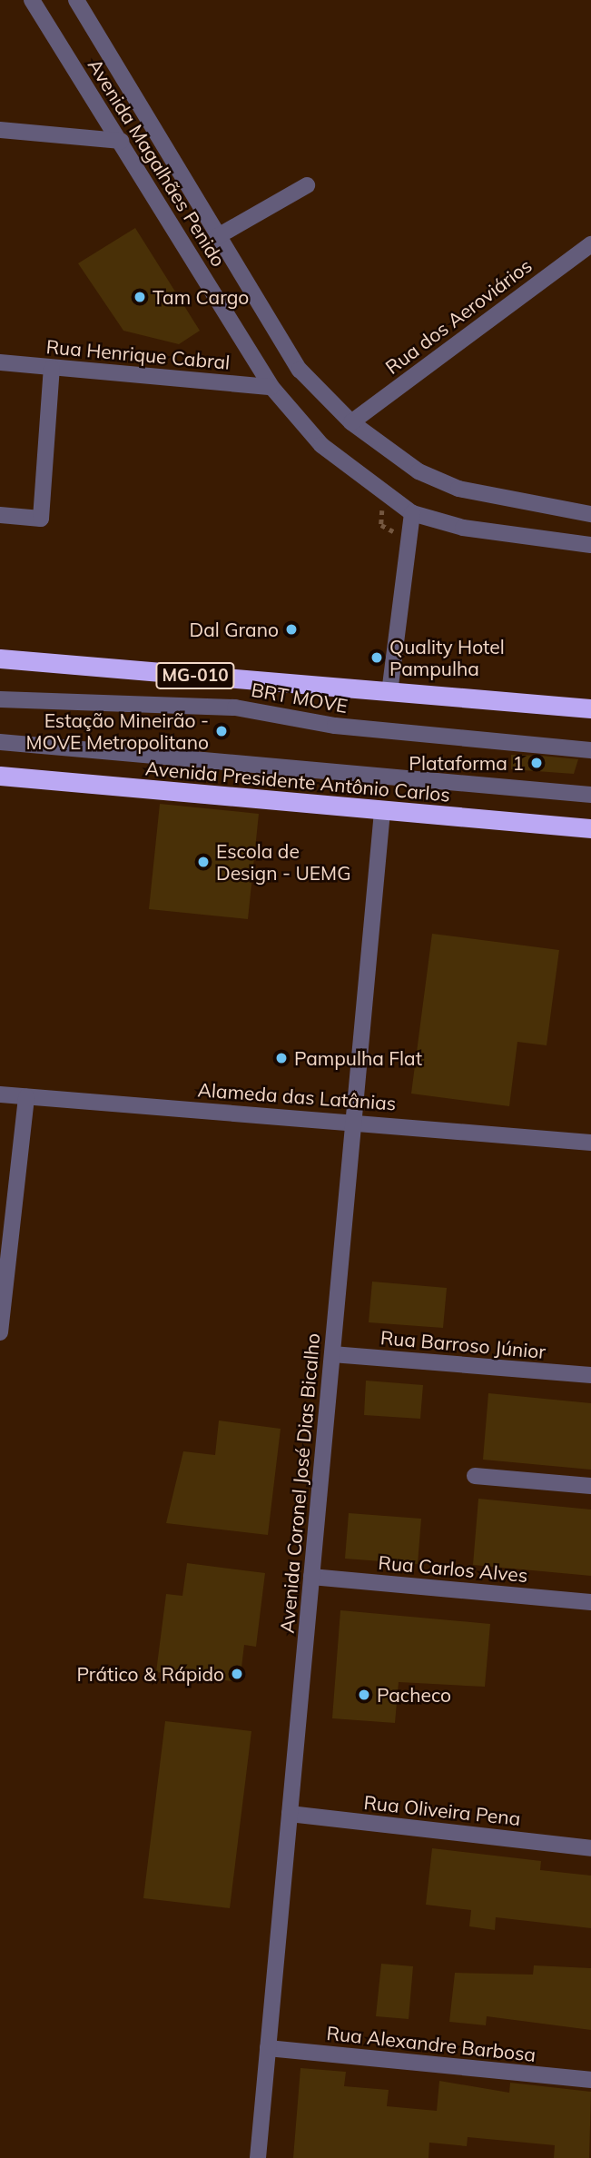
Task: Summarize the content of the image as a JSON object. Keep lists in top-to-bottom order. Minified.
{"streets":{"highway":["MG-010","Avenida Presidente Antônio Carlos"],"street":["Avenida Magalhães Penido","Rua dos Aeroviários","Rua Henrique Cabral","BRT MOVE","Alameda das Latânias","Rua Barroso Júnior","Avenida Coronel José Dias Bicalho","Rua Carlos Alves","Rua Oliveira Pena","Rua Alexandre Barbosa"]},"crossings":[["Avenida Magalhães Penido","Rua dos Aeroviários"],["Avenida Magalhães Penido","Rua Henrique Cabral"],["Avenida Presidente Antônio Carlos","Avenida Coronel José Dias Bicalho"],["Alameda das Latânias","Avenida Coronel José Dias Bicalho"],["Rua Barroso Júnior","Avenida Coronel José Dias Bicalho"],["Avenida Coronel José Dias Bicalho","Rua Carlos Alves"],["Avenida Coronel José Dias Bicalho","Rua Oliveira Pena"],["Avenida Coronel José Dias Bicalho","Rua Alexandre Barbosa"]],"places":["Tam Cargo","Dal Grano","Quality Hotel Pampulha","Estação Mineirão - MOVE Metropolitano","Plataforma 1","Escola de Design - UEMG","Pampulha Flat","Prático & Rápido","Pacheco"]}
